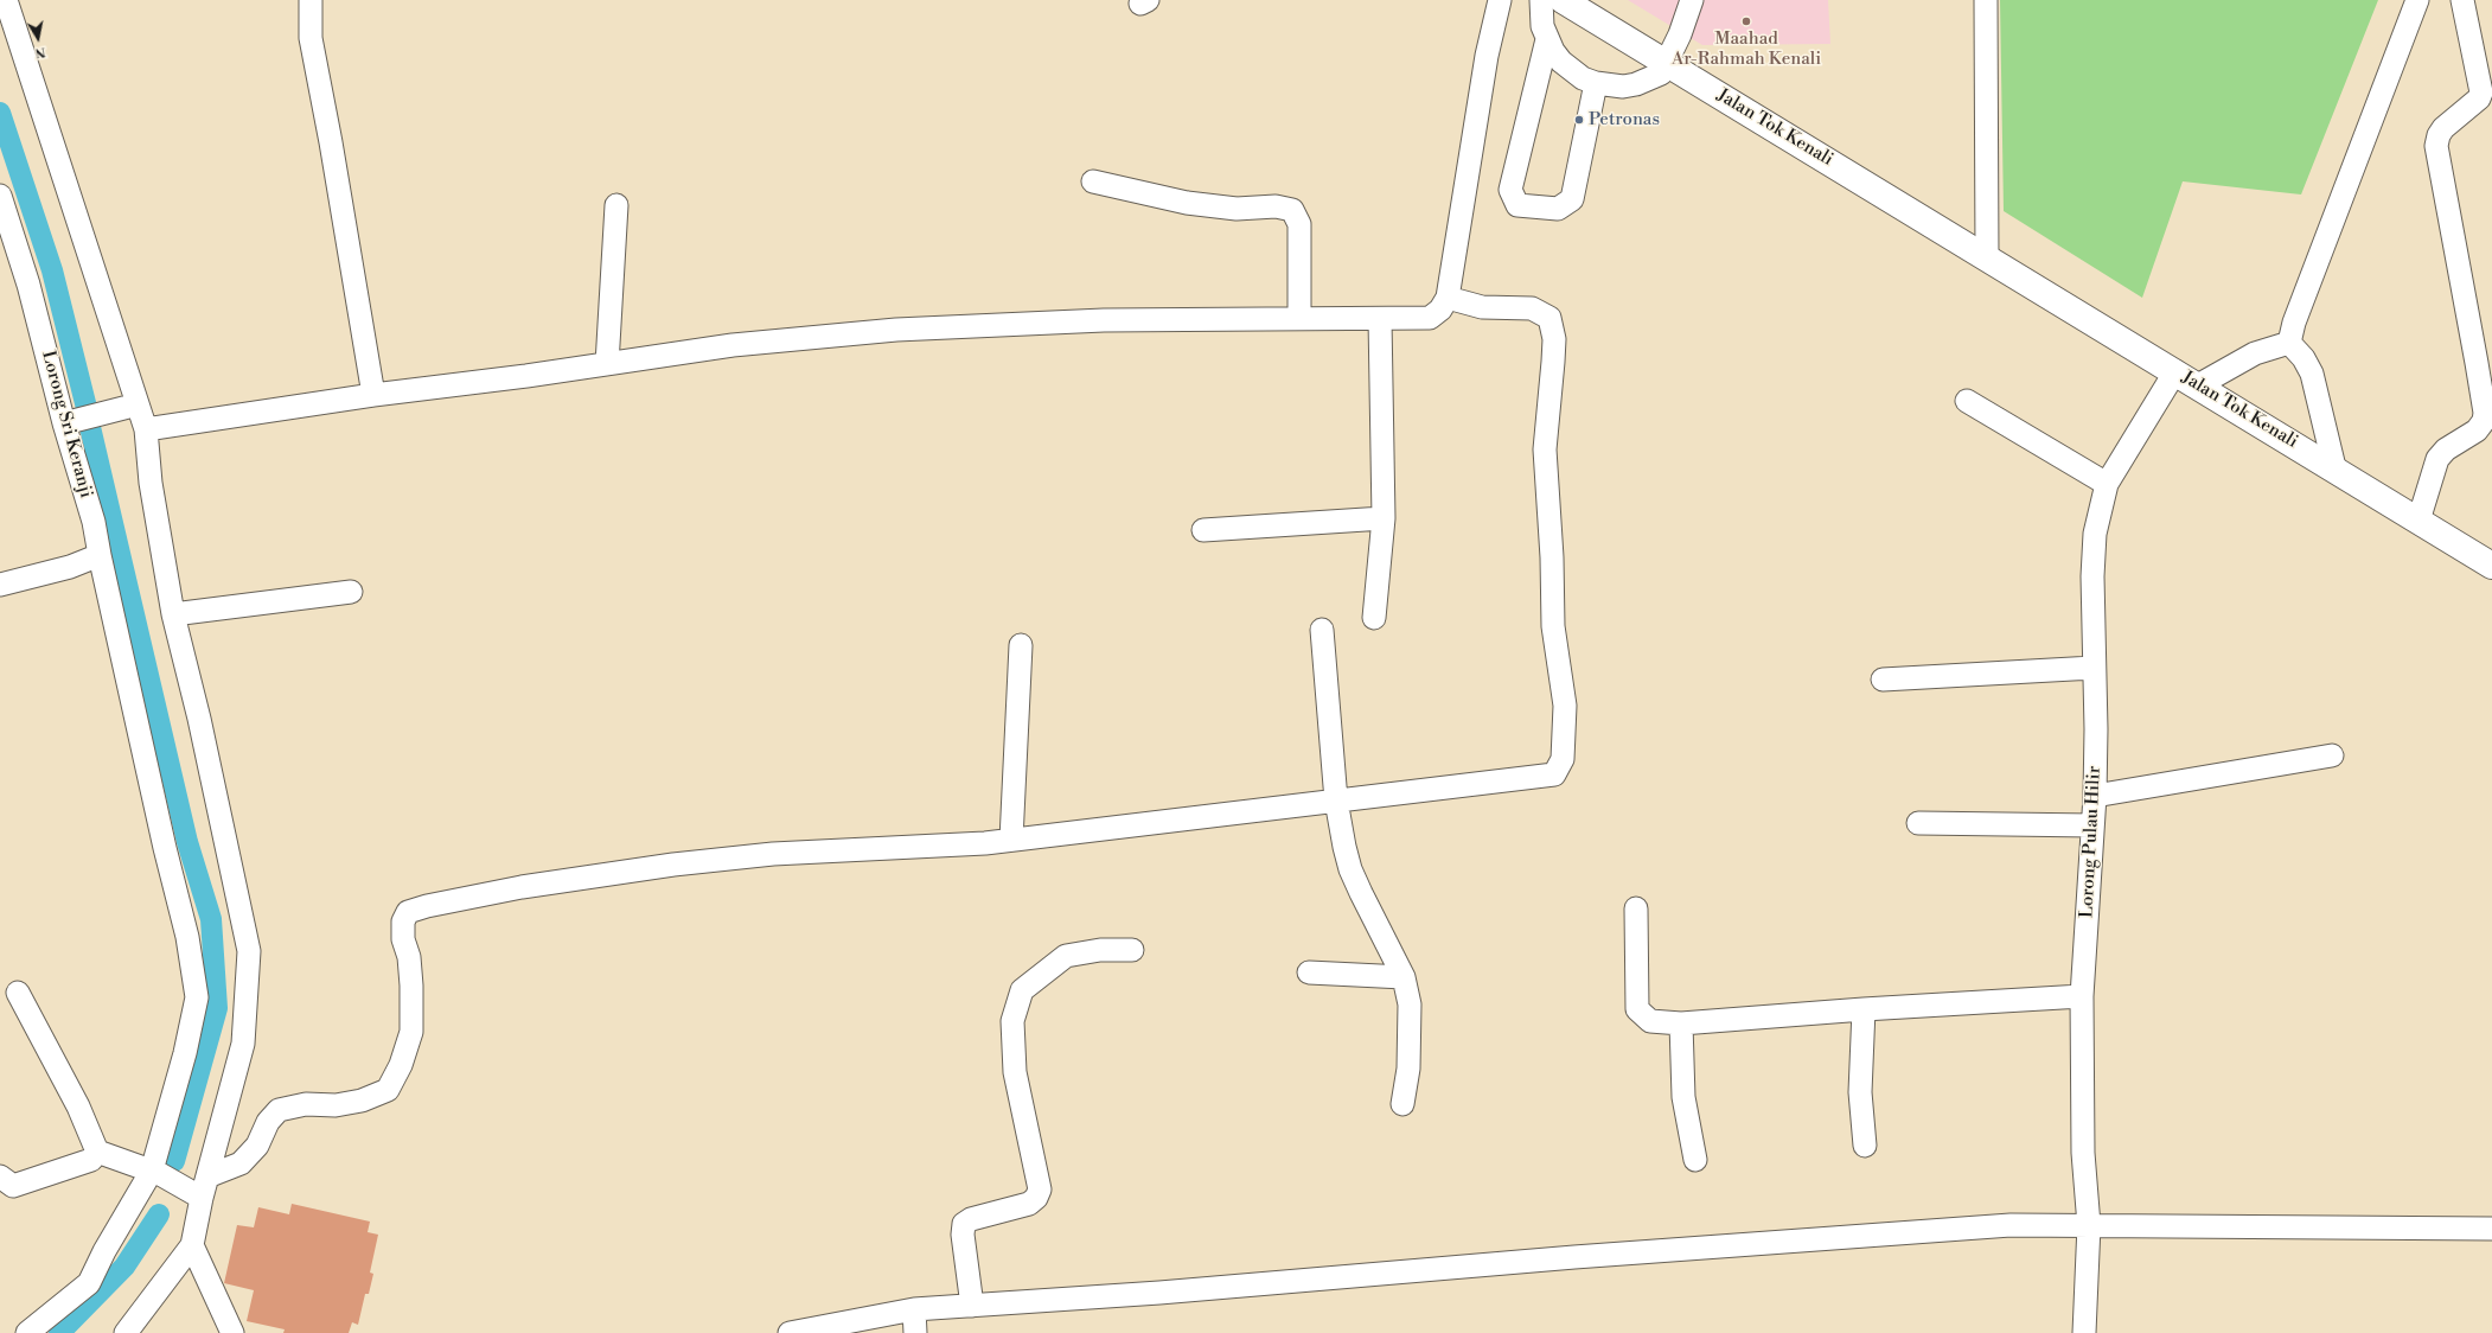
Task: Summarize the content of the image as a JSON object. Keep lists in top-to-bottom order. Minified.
{"streets":{"main road":["Jalan Tok Kenali"],"street":["Lorong Sri Keranji","Lorong Pulau Hilir"]},"crossings":[["Jalan Tok Kenali","Lorong Pulau Hilir"]],"places":["Maahad Ar-Rahmah Kenali","Petronas"],"north":"bottom"}
